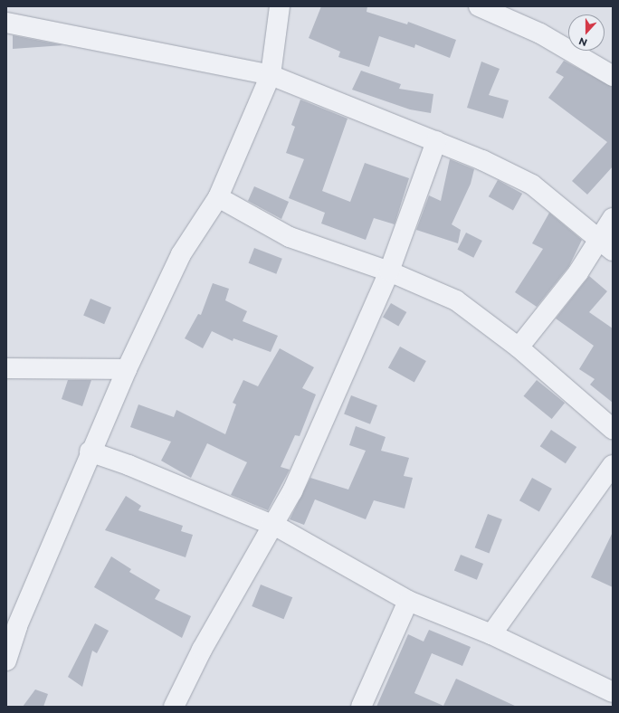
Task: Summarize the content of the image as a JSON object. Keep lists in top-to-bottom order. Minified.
{"north":"bottom"}
